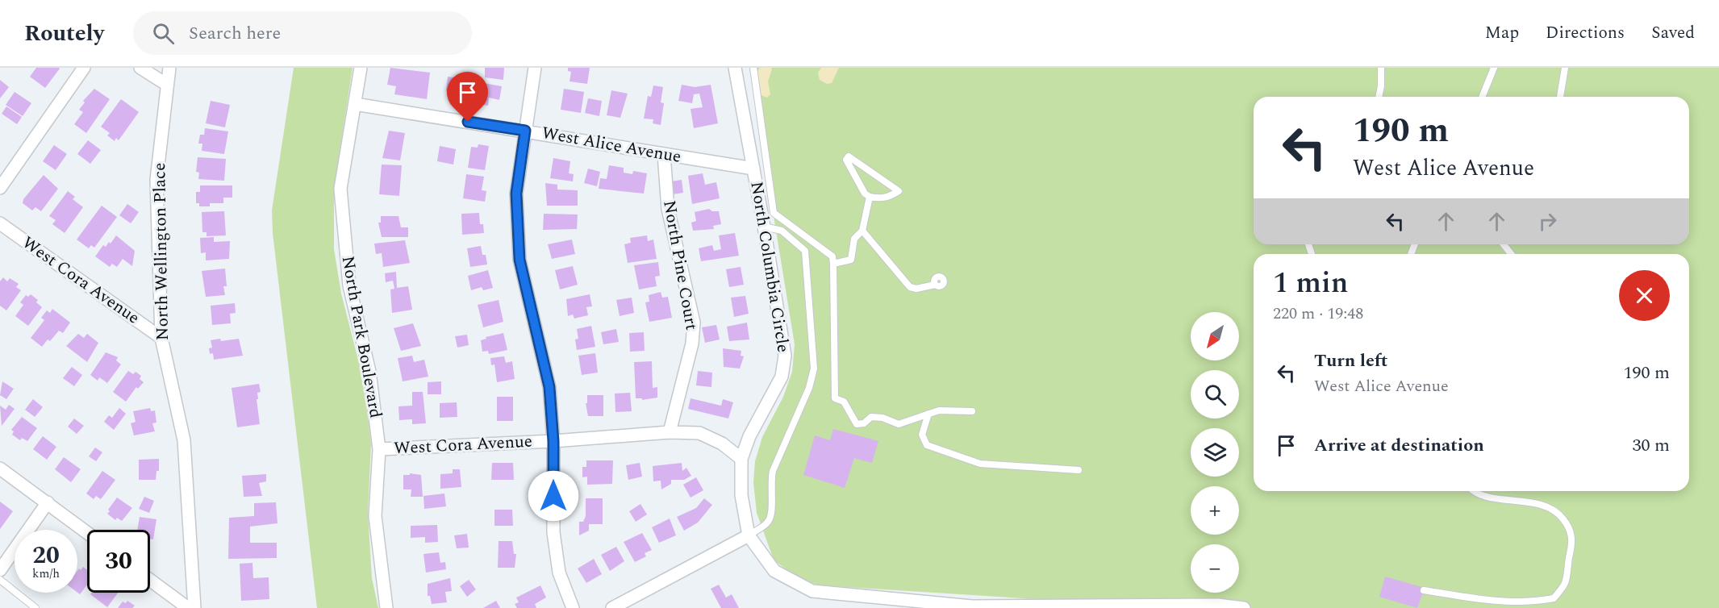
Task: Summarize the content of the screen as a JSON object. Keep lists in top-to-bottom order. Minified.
{"streets":{"street":["West Alice Avenue","North Wellington Place","North Pine Court","North Columbia Circle","West Cora Avenue","North Park Boulevard"]},"crossings":[["West Alice Avenue","North Pine Court"],["West Alice Avenue","North Columbia Circle"],["West Alice Avenue","North Park Boulevard"],["North Wellington Place","West Cora Avenue"],["North Pine Court","West Cora Avenue"],["North Columbia Circle","West Cora Avenue"],["West Cora Avenue","North Park Boulevard"]],"north":"bottom left","page":{"header":"Routely","search":"Search here","nav":["Map","Directions","Saved"],"turn":["190 m","West Alice Avenue"],"heading":["1 min","220 m · 19:48"],"map_buttons":["+","−"],"list":[{"name":"Turn left","note":"West Alice Avenue","value":"190 m"},{"name":"Arrive at destination","value":"30 m"}],"speed":"20 km/h","limit":"30"}}
